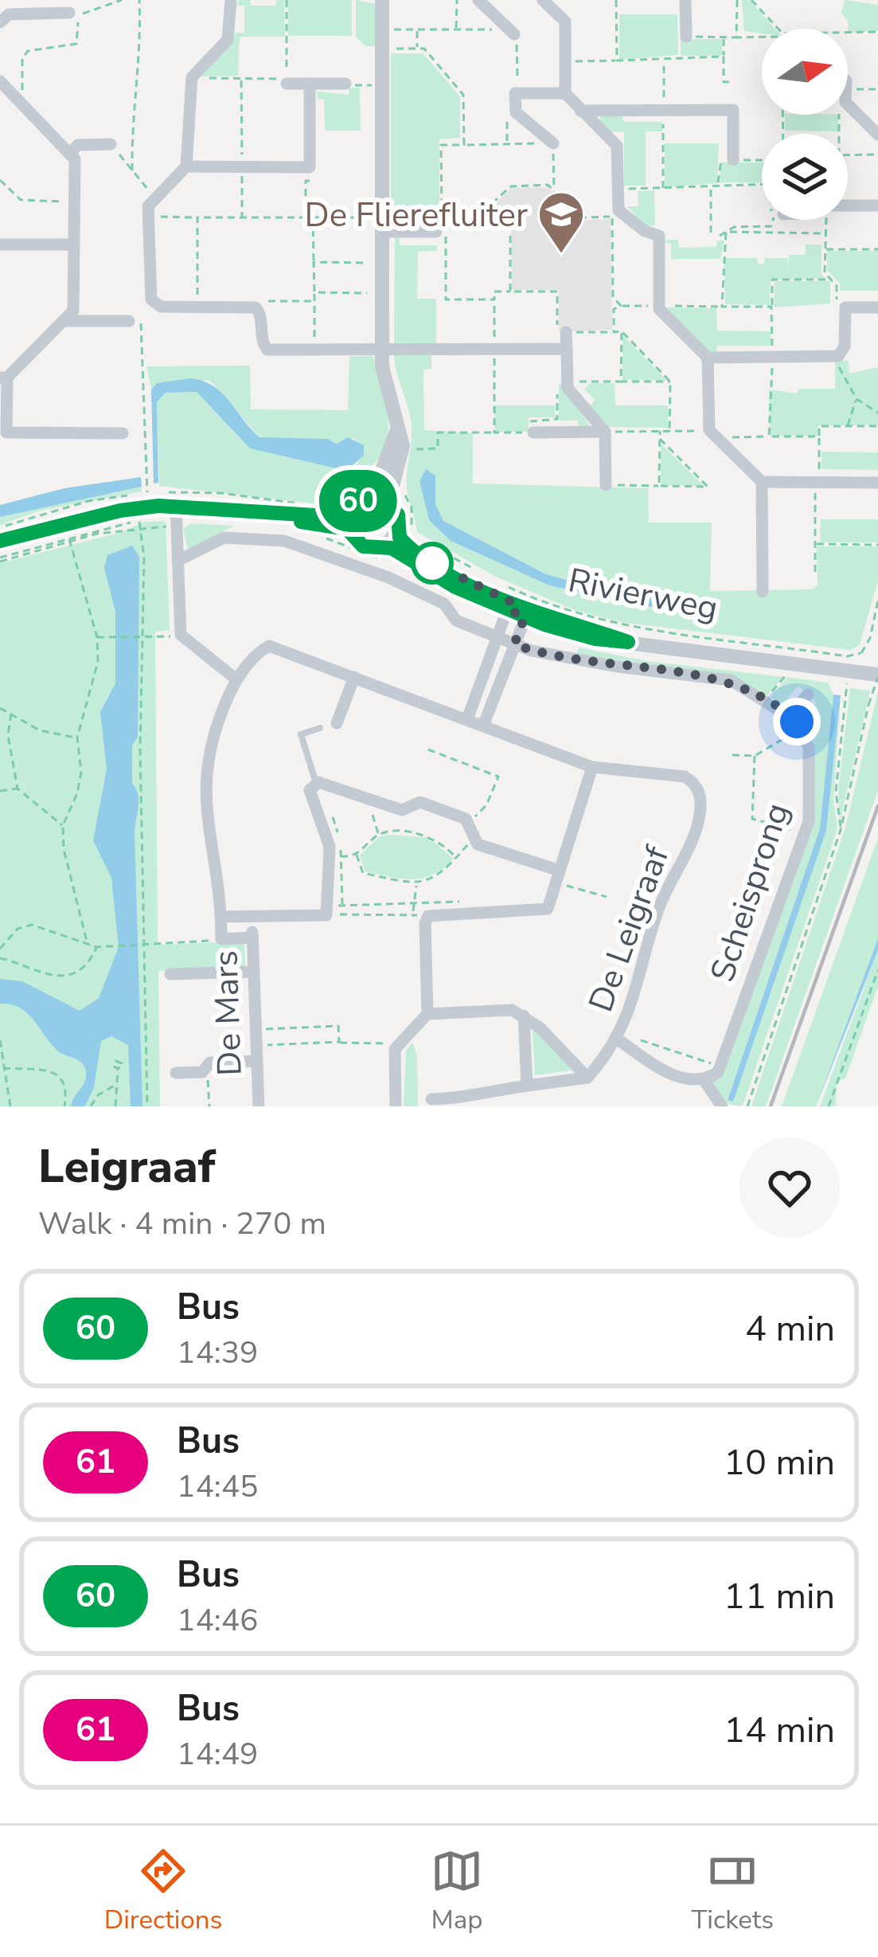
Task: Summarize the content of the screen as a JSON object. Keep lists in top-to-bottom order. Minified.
{"streets":{"street":["Rivierweg","Scheisprong","De Leigraaf","De Mars"]},"places":{"school or university":["De Flierefluiter"]},"lines":["bus line 60"],"north":"right","page":{"on_map":"60","heading":["Leigraaf","Walk · 4 min · 270 m"],"list":[{"mark":"60","name":"Bus","note":"14:39","value":"4 min"},{"mark":"61","name":"Bus","note":"14:45","value":"10 min"},{"mark":"60","name":"Bus","note":"14:46","value":"11 min"},{"mark":"61","name":"Bus","note":"14:49","value":"14 min"}],"tabs":["Directions","Map","Tickets"]}}
